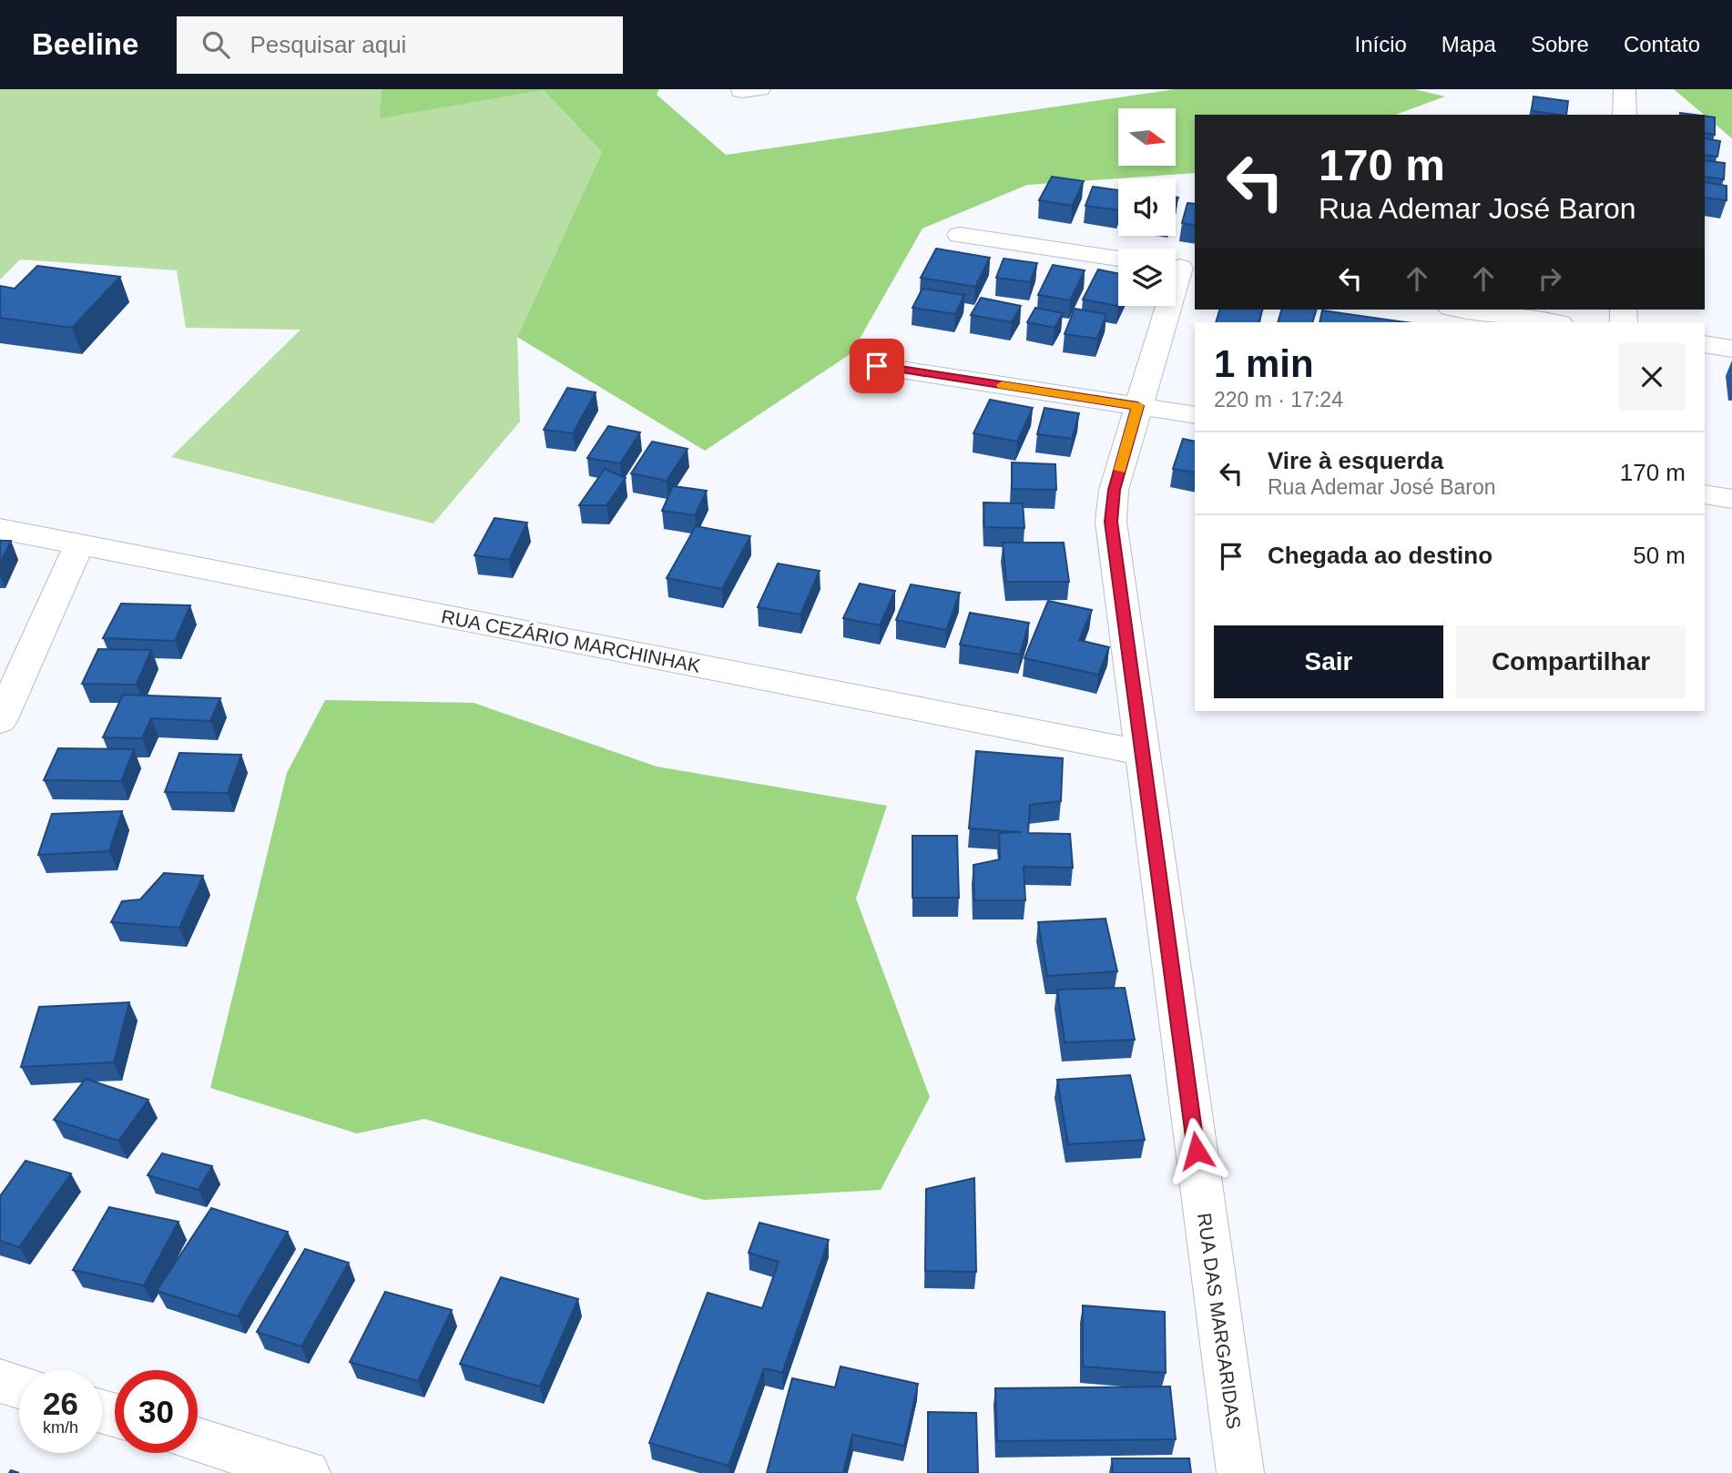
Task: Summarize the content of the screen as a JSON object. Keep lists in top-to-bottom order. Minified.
{"streets":{"street":["RUA CEZÁRIO MARCHINHAK","RUA DAS MARGARIDAS"]},"crossings":[["RUA CEZÁRIO MARCHINHAK","RUA DAS MARGARIDAS"]],"north":"right","page":{"header":"Beeline","search":"Pesquisar aqui","nav":["Início","Mapa","Sobre","Contato"],"turn":["170 m","Rua Ademar José Baron"],"heading":["1 min","220 m · 17:24"],"list":[{"name":"Vire à esquerda","note":"Rua Ademar José Baron","value":"170 m"},{"name":"Chegada ao destino","value":"50 m"}],"buttons":["Sair","Compartilhar"],"speed":"26 km/h","limit":"30"}}
